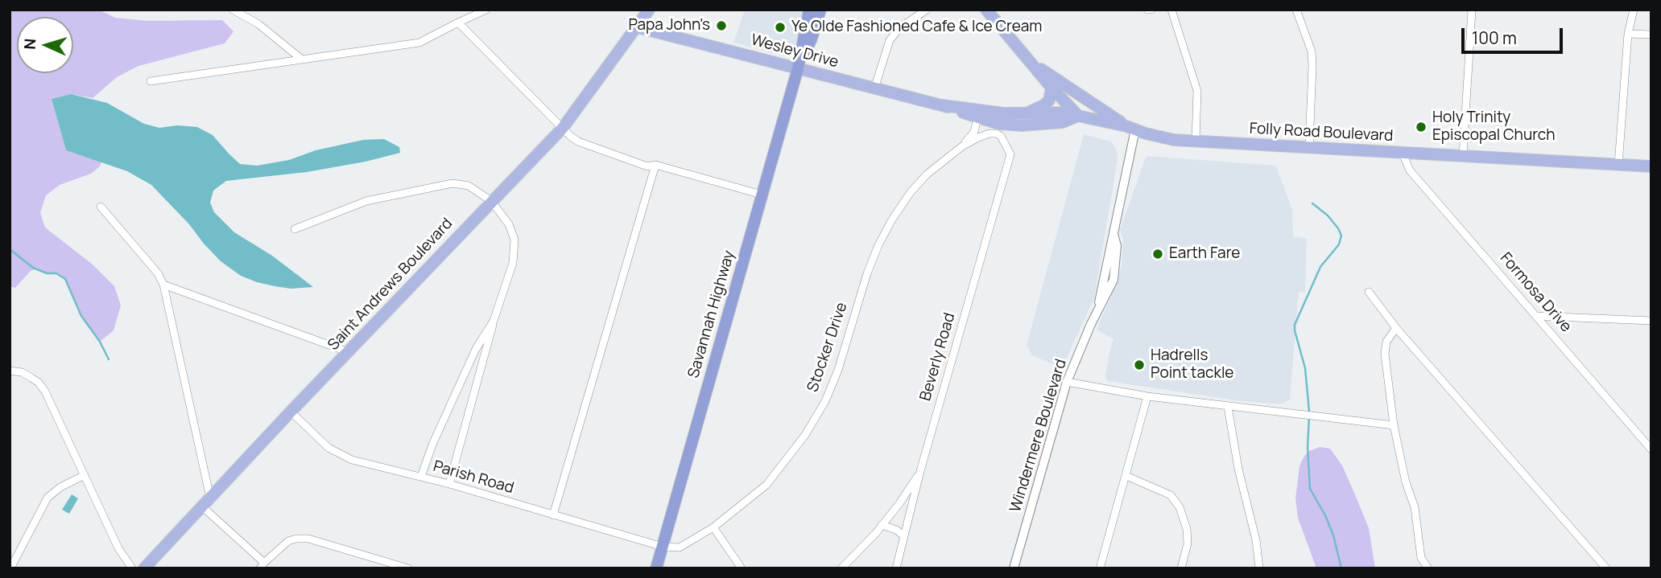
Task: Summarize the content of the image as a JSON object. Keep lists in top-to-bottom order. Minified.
{"streets":{"highway":["Savannah Highway"],"main road":["Wesley Drive","Folly Road Boulevard","Saint Andrews Boulevard"],"street":["Formosa Drive","Stocker Drive","Beverly Road","Windermere Boulevard","Parish Road"]},"crossings":[["Wesley Drive","Folly Road Boulevard"],["Wesley Drive","Saint Andrews Boulevard"],["Wesley Drive","Savannah Highway"],["Wesley Drive","Stocker Drive"],["Folly Road Boulevard","Formosa Drive"],["Folly Road Boulevard","Windermere Boulevard"],["Saint Andrews Boulevard","Parish Road"],["Savannah Highway","Stocker Drive"],["Savannah Highway","Parish Road"],["Stocker Drive","Beverly Road"],["Stocker Drive","Parish Road"]],"places":["Papa John's","Ye Olde Fashioned Cafe & Ice Cream","Holy Trinity Episcopal Church","Earth Fare","Hadrells Point tackle"],"scale_bar":"100 m","north":"left"}
